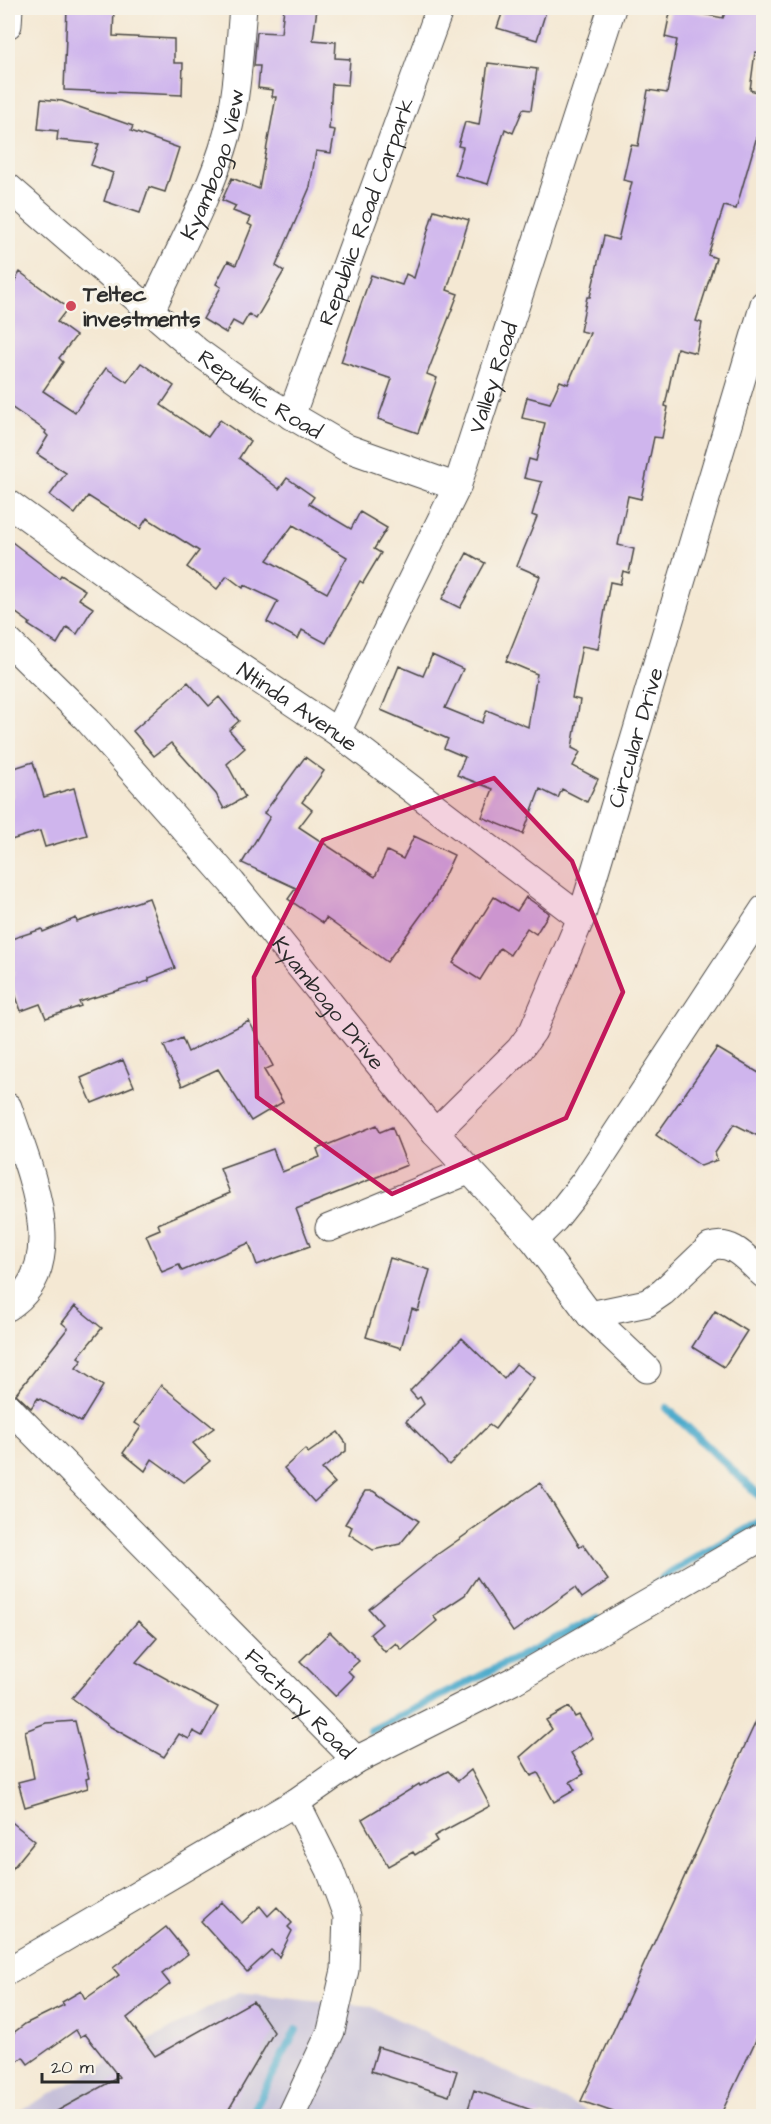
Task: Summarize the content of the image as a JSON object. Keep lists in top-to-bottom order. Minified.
{"streets":{"street":["Kyambogo View","Republic Road Carpark","Valley Road","Republic Road","Ntinda Avenue","Circular Drive","Kyambogo Drive","Factory Road"]},"crossings":[["Kyambogo View","Republic Road"],["Republic Road Carpark","Republic Road"],["Valley Road","Republic Road"],["Valley Road","Ntinda Avenue"],["Ntinda Avenue","Circular Drive"],["Circular Drive","Kyambogo Drive"]],"places":["Teltec investments"],"scale_bar":"20 m"}
